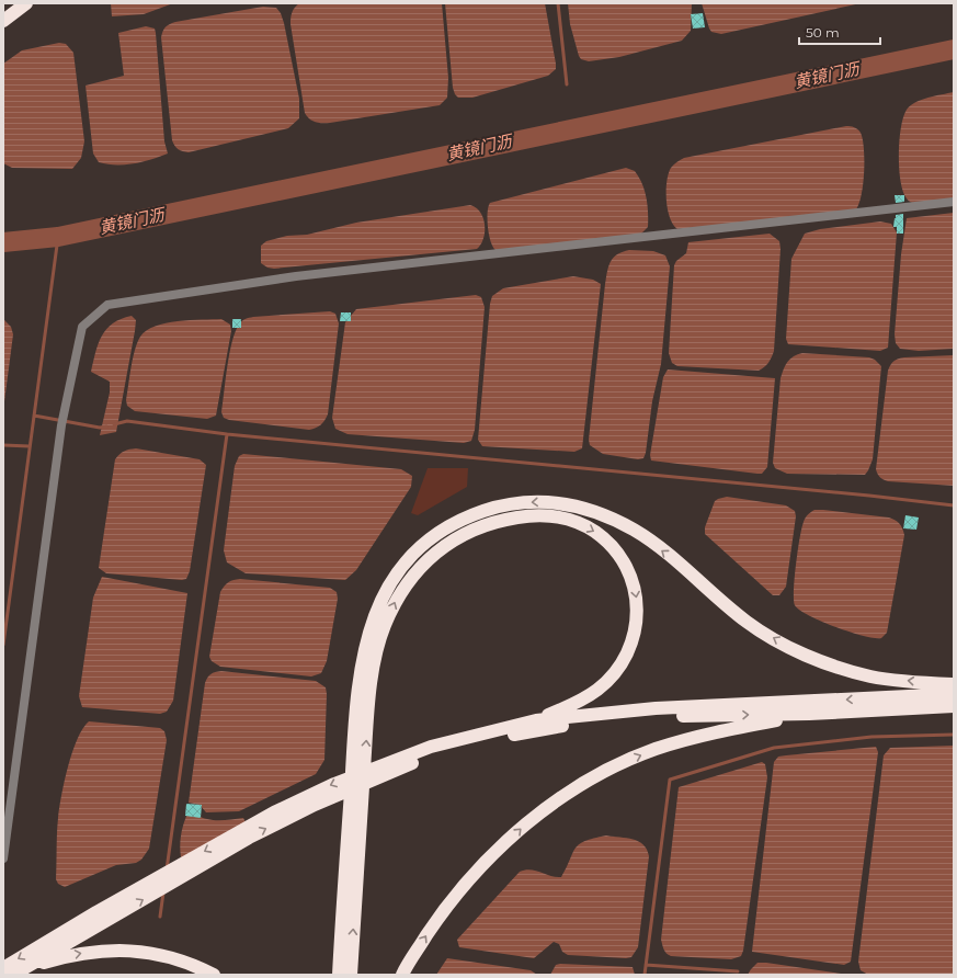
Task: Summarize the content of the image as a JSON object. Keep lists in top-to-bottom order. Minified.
{"water":["黄镜门沥"],"scale_bar":"50 m"}
